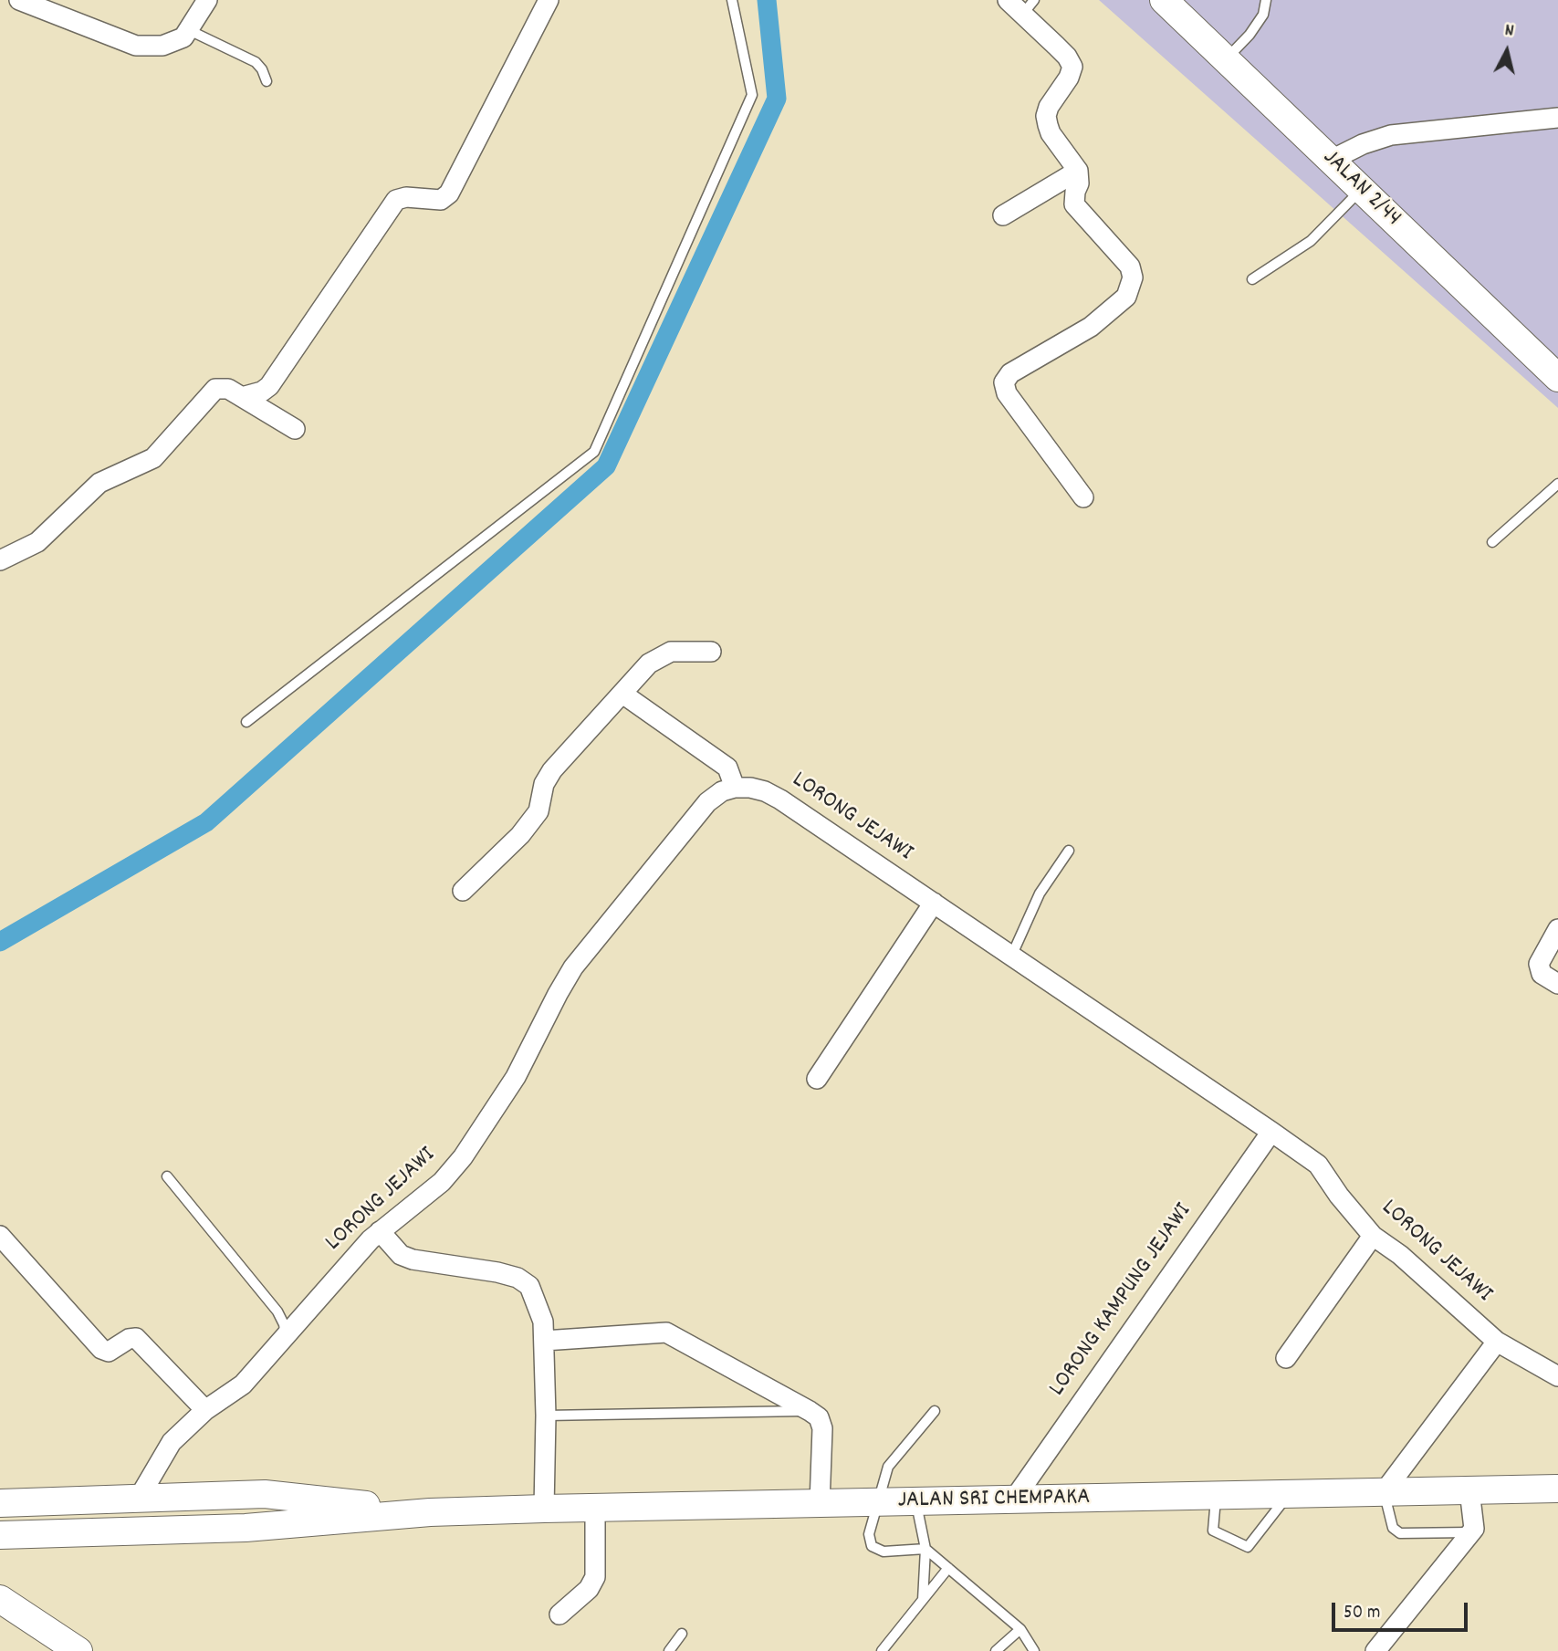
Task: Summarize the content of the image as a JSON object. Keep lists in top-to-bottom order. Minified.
{"streets":{"main road":["JALAN 2/44","JALAN SRI CHEMPAKA"],"street":["LORONG JEJAWI","LORONG KAMPUNG JEJAWI"]},"crossings":[["LORONG JEJAWI","LORONG KAMPUNG JEJAWI"],["LORONG KAMPUNG JEJAWI","JALAN SRI CHEMPAKA"]],"scale_bar":"50 m","north":"top"}
